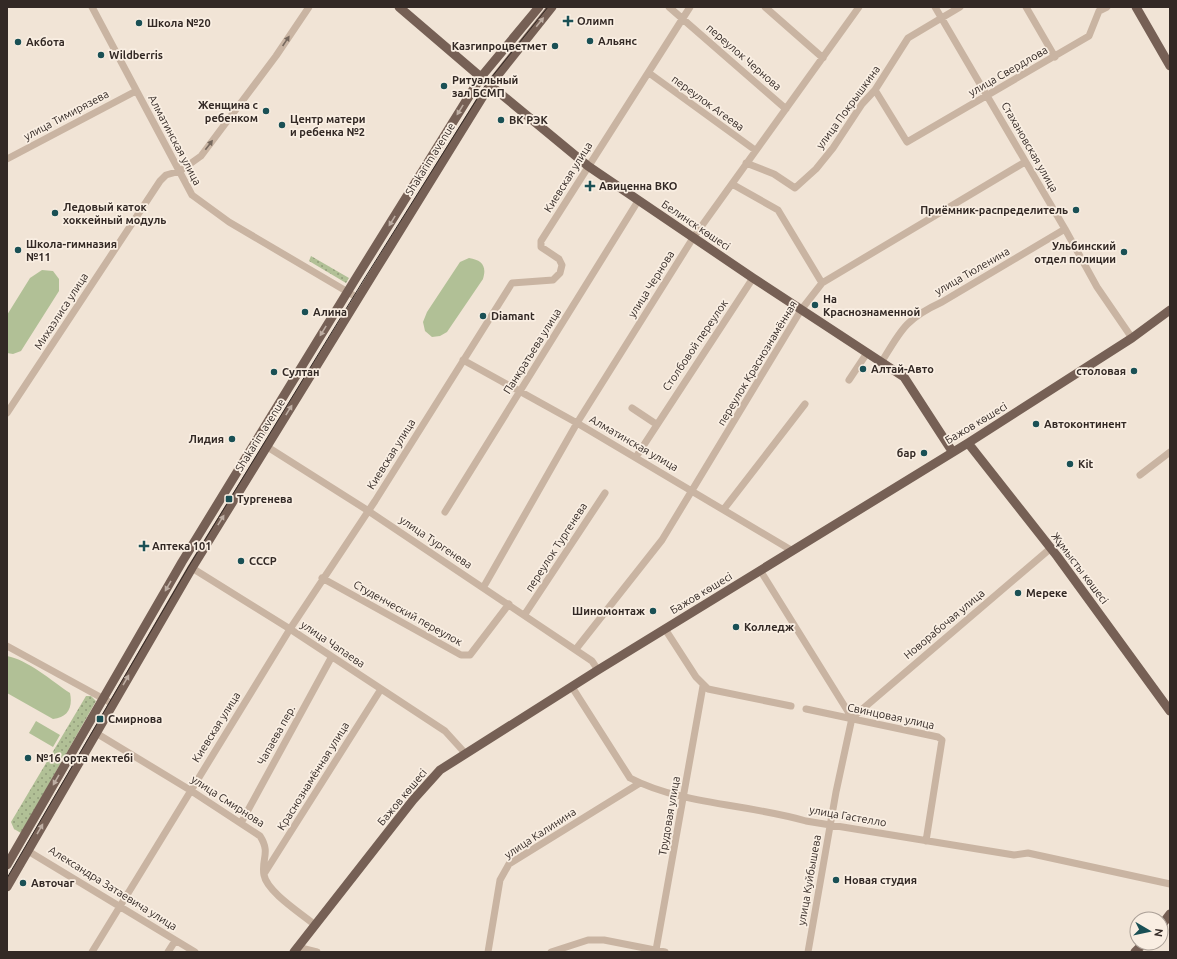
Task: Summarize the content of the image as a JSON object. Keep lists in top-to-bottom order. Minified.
{"streets":{"main road":["Shakarim avenue","Белинск көшесі","Бажов көшесі","улица Тургенева","Жұмысты көшесі","улица Чапаева","улица Смирнова","Александра Затаевича улица"],"street":["переулок Чернова","улица Свердлова","переулок Агеева","улица Покрышкина","улица Тимирязева","Алматинская улица","Стахановская улица","Киевская улица","улица Тюленина","улица Чернова","Михаэлиса улица","Столбовой переулок","Панкратьева улица","переулок Краснознамённая","переулок Тургенева","Студенческий переулок","Новорабочая улица","Свинцовая улица","Чапаева пер.","Краснознамённая улица","Трудовая улица","улица Гастелло","улица Калинина","улица Куйбышева"]},"crossings":[["переулок Чернова","Киевская улица"],["переулок Чернова","улица Чернова"],["улица Свердлова","улица Покрышкина"],["улица Свердлова","Стахановская улица"],["переулок Агеева","Киевская улица"],["переулок Агеева","улица Чернова"],["улица Покрышкина","Стахановская улица"],["улица Покрышкина","улица Чернова"],["улица Тимирязева","Алматинская улица"],["Алматинская улица","Shakarim avenue"],["Алматинская улица","Киевская улица"],["Алматинская улица","улица Чернова"],["Алматинская улица","Михаэлиса улица"],["Алматинская улица","Столбовой переулок"],["Алматинская улица","Панкратьева улица"],["Алматинская улица","переулок Краснознамённая"],["Алматинская улица","Бажов көшесі"],["Стахановская улица","улица Тюленина"],["Стахановская улица","переулок Краснознамённая"],["Стахановская улица","Бажов көшесі"],["Shakarim avenue","Белинск көшесі"],["Shakarim avenue","улица Тургенева"],["Shakarim avenue","улица Чапаева"],["Shakarim avenue","улица Смирнова"],["Shakarim avenue","Александра Затаевича улица"],["Киевская улица","Белинск көшесі"],["Киевская улица","улица Тургенева"],["Киевская улица","Студенческий переулок"],["Киевская улица","улица Чапаева"],["Киевская улица","улица Смирнова"],["Киевская улица","Александра Затаевича улица"],["Белинск көшесі","улица Тюленина"],["Белинск көшесі","улица Чернова"],["Белинск көшесі","Столбовой переулок"],["Белинск көшесі","Панкратьева улица"],["Белинск көшесі","переулок Краснознамённая"],["Белинск көшесі","Бажов көшесі"],["улица Чернова","улица Тургенева"],["переулок Краснознамённая","улица Тургенева"],["Бажов көшесі","улица Тургенева"],["Бажов көшесі","Жұмысты көшесі"],["Бажов көшесі","улица Чапаева"],["Бажов көшесі","улица Гастелло"],["улица Тургенева","переулок Тургенева"],["улица Тургенева","Студенческий переулок"],["Жұмысты көшесі","Новорабочая улица"],["Новорабочая улица","Свинцовая улица"],["Новорабочая улица","улица Куйбышева"],["улица Чапаева","Чапаева пер."],["улица Чапаева","Краснознамённая улица"],["Свинцовая улица","улица Гастелло"],["Свинцовая улица","улица Куйбышева"],["Чапаева пер.","улица Смирнова"],["Краснознамённая улица","улица Смирнова"],["Трудовая улица","улица Гастелло"],["улица Гастелло","улица Калинина"],["улица Гастелло","улица Куйбышева"]],"one_way":["Михаэлиса улица"],"places":{"health":["Олимп","Авиценна ВКО","Аптека 101"],"other":["Школа №20","Альянс","Акбота","Казгипроцветмет","Wildberris","Ритуальный зал БСМП","Женщина с ребенком","ВК РЭК","Центр матери и ребенка №2","Приёмник-распределитель","Ледовый каток хоккейный модуль","Школа-гимназия №11","Ульбинский отдел полиции","На Краснознаменной","Алина","Diamant","Алтай-Авто","столовая","Султан","Автоконтинент","Лидия","бар","Kit","СССР","Мереке","Шиномонтаж","Колледж","№16 орта мектебі","Новая студия","Авточаг"],"transit":["Тургенева","Смирнова"]},"north":"right"}
